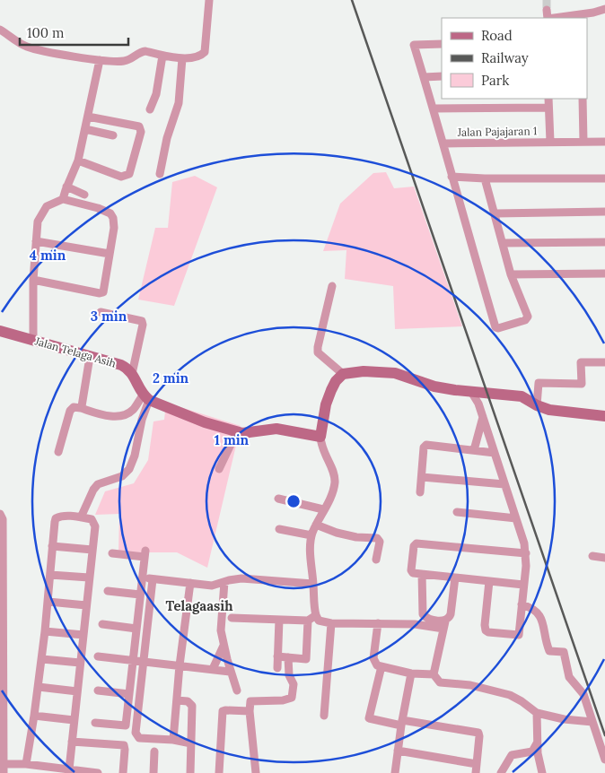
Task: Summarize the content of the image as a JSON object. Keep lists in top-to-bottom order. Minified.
{"streets":{"street":["Jalan Pajajaran 1","Jalan Telaga Asih"]},"districts":["Telagaasih"],"legend":["Road","Railway","Park"],"scale_bar":"100 m","rings":["4 min","3 min","2 min","1 min"]}
